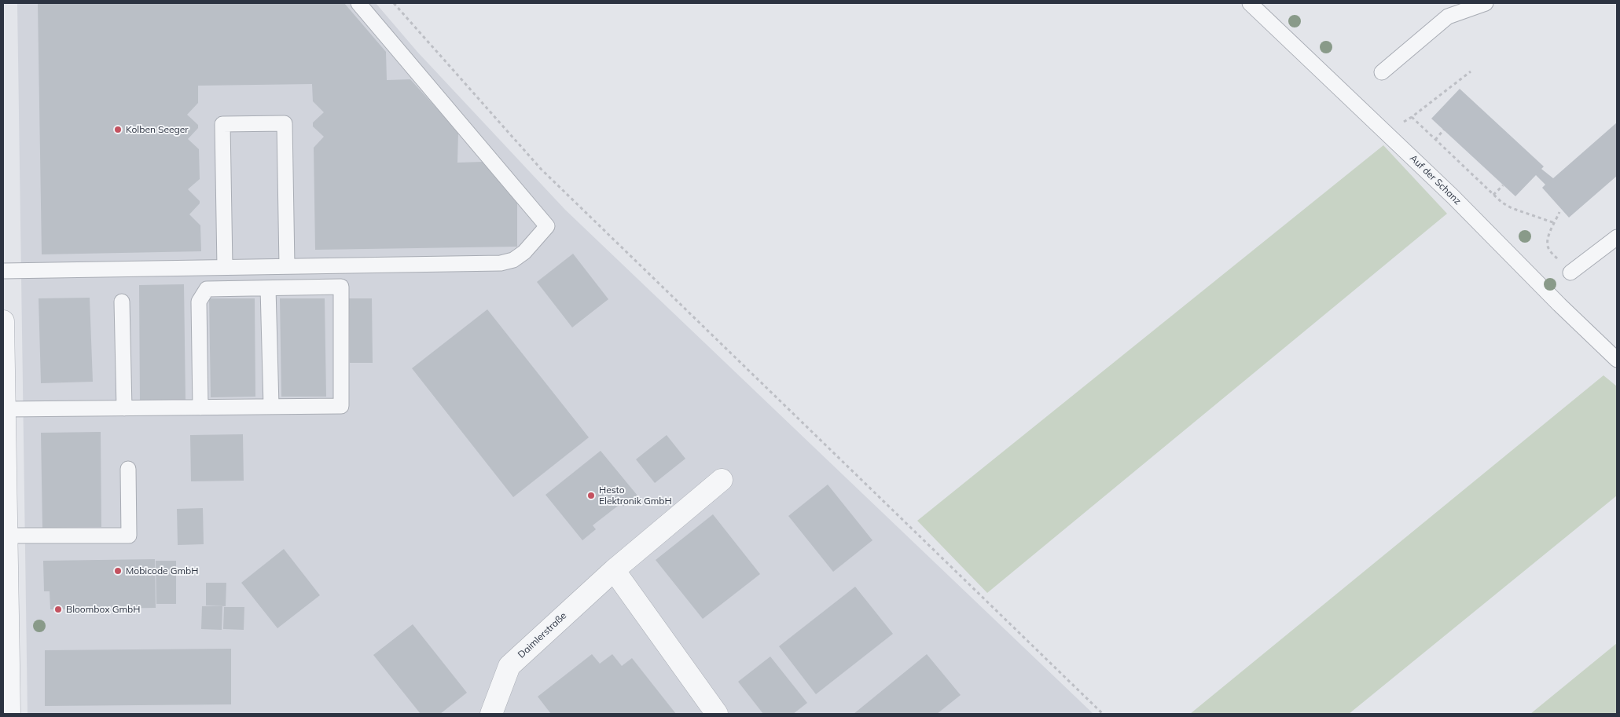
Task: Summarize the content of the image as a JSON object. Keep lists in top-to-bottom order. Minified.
{"streets":{"street":["Daimlerstraße"],"lane":["Auf der Schanz"]},"places":["Kolben Seeger","Hesto Elektronik GmbH","Mobicode GmbH","Bloombox GmbH"]}
